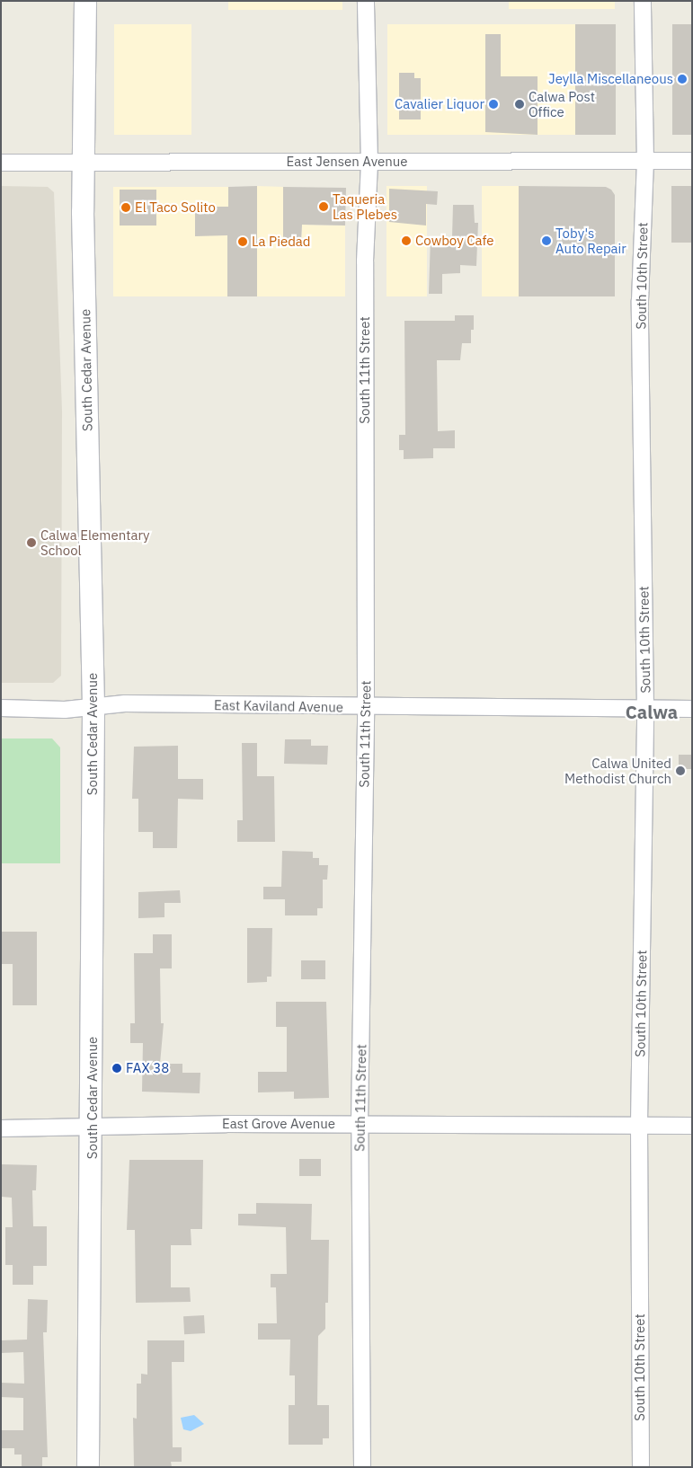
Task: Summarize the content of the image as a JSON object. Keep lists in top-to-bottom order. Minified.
{"streets":{"main road":["South Cedar Avenue"],"street":["East Jensen Avenue","South 10th Street","South 11th Street","East Kaviland Avenue","East Grove Avenue"]},"crossings":[["East Jensen Avenue","South 10th Street"],["East Jensen Avenue","South Cedar Avenue"],["East Jensen Avenue","South 11th Street"],["South 10th Street","East Kaviland Avenue"],["South 10th Street","East Grove Avenue"],["South Cedar Avenue","East Kaviland Avenue"],["South Cedar Avenue","East Grove Avenue"],["South 11th Street","East Kaviland Avenue"],["South 11th Street","East Grove Avenue"]],"districts":["Calwa"],"places":["Jeylla Miscellaneous","Cavalier Liquor","Calwa Post Office","Taqueria Las Plebes","El Taco Solito","Cowboy Cafe","Toby's Auto Repair","La Piedad","Calwa Elementary School","Calwa United Methodist Church","FAX 38"]}
